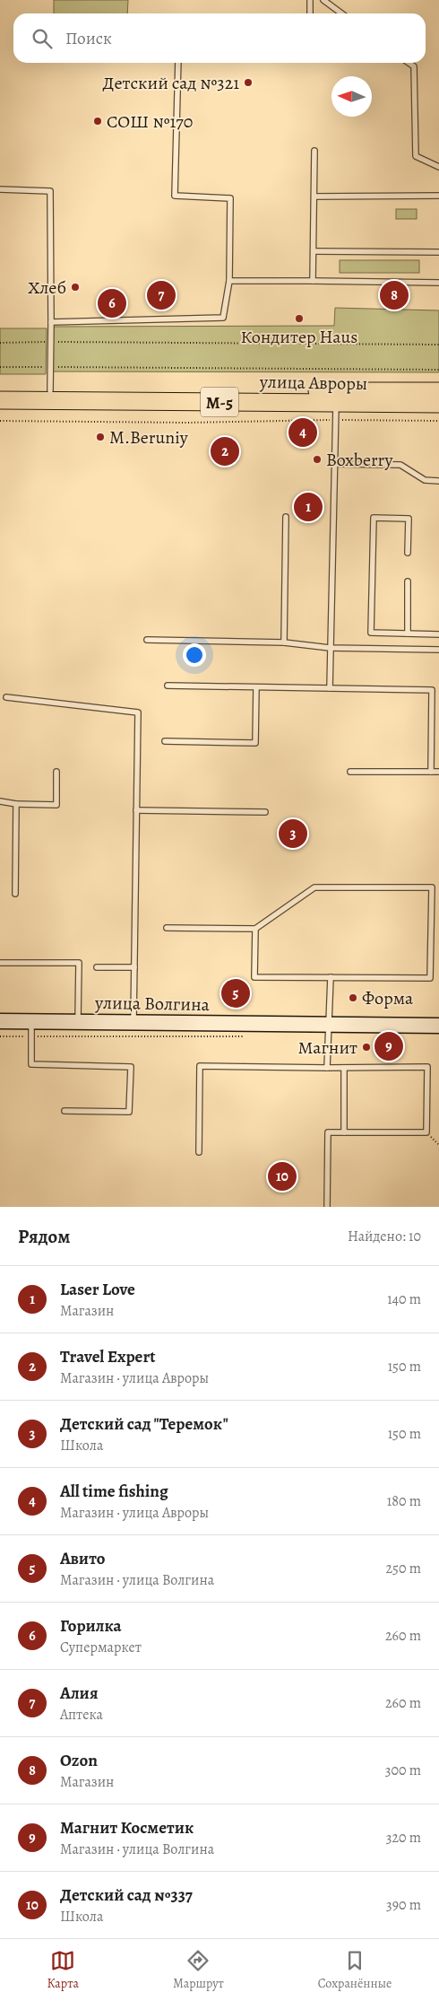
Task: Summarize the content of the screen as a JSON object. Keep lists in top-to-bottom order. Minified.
{"streets":{"main road":["улица Авроры","М-5"],"street":["улица Волгина"]},"places":["Детский сад №321","СОШ №170","Хлеб","Кондитер Haus","M.Beruniy","Boxberry","Форма","Магнит"],"north":"left","page":{"search":"Поиск","pins":["7","8","6","4","2","1","3","5","9","10"],"heading":["Рядом","Найдено: 10"],"list":[{"mark":"1","name":"Laser Love","note":"Магазин","value":"140 m"},{"mark":"2","name":"Travel Expert","note":"Магазин · улица Авроры","value":"150 m"},{"mark":"3","name":"Детский сад \"Теремок\"","note":"Школа","value":"150 m"},{"mark":"4","name":"All time fishing","note":"Магазин · улица Авроры","value":"180 m"},{"mark":"5","name":"Авито","note":"Магазин · улица Волгина","value":"250 m"},{"mark":"6","name":"Горилка","note":"Супермаркет","value":"260 m"},{"mark":"7","name":"Алия","note":"Аптека","value":"260 m"},{"mark":"8","name":"Ozon","note":"Магазин","value":"300 m"},{"mark":"9","name":"Магнит Косметик","note":"Магазин · улица Волгина","value":"320 m"},{"mark":"10","name":"Детский сад №337","note":"Школа","value":"390 m"}],"nav":["Карта","Маршрут","Сохранённые"]}}
